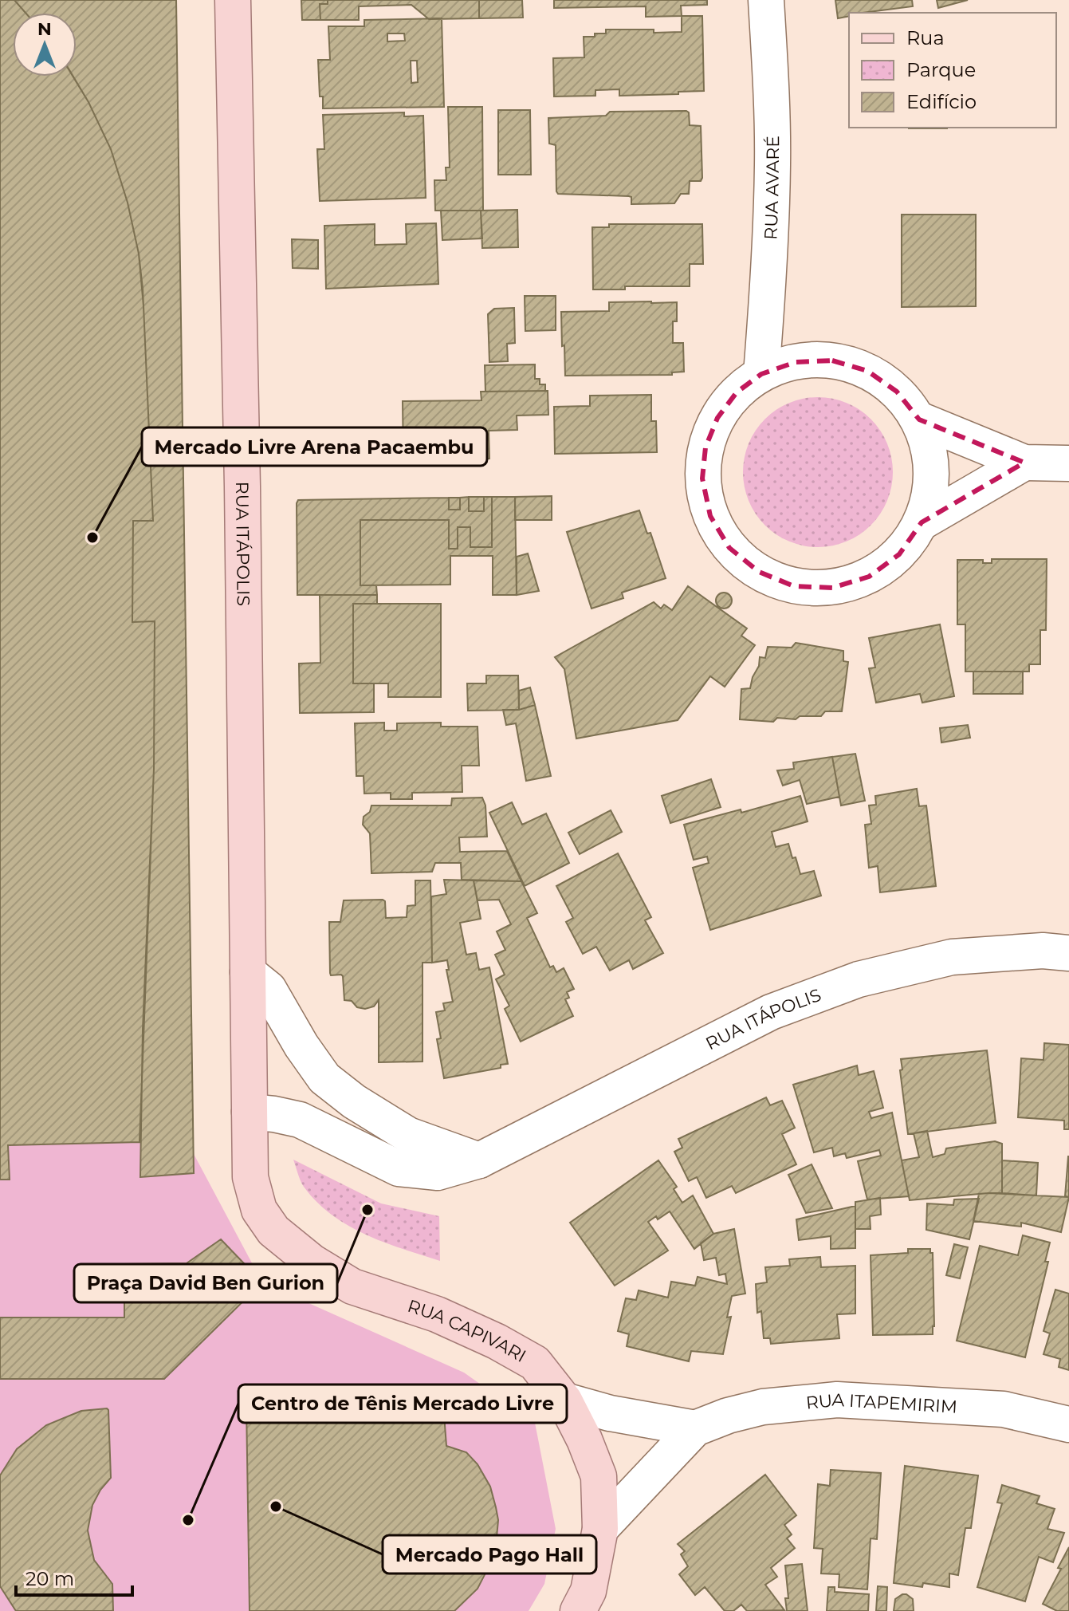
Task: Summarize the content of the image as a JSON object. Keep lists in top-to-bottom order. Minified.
{"streets":{"main road":["RUA ITÁPOLIS","RUA CAPIVARI"],"street":["RUA AVARÉ","RUA ITAPEMIRIM"]},"crossings":[["RUA ITÁPOLIS","RUA CAPIVARI"],["RUA CAPIVARI","RUA ITAPEMIRIM"]],"places":["Mercado Livre Arena Pacaembu","Praça David Ben Gurion","Mercado Pago Hall","Centro de Tênis Mercado Livre"],"legend":["Rua","Parque","Edifício"],"scale_bar":"20 m","north":"top"}
